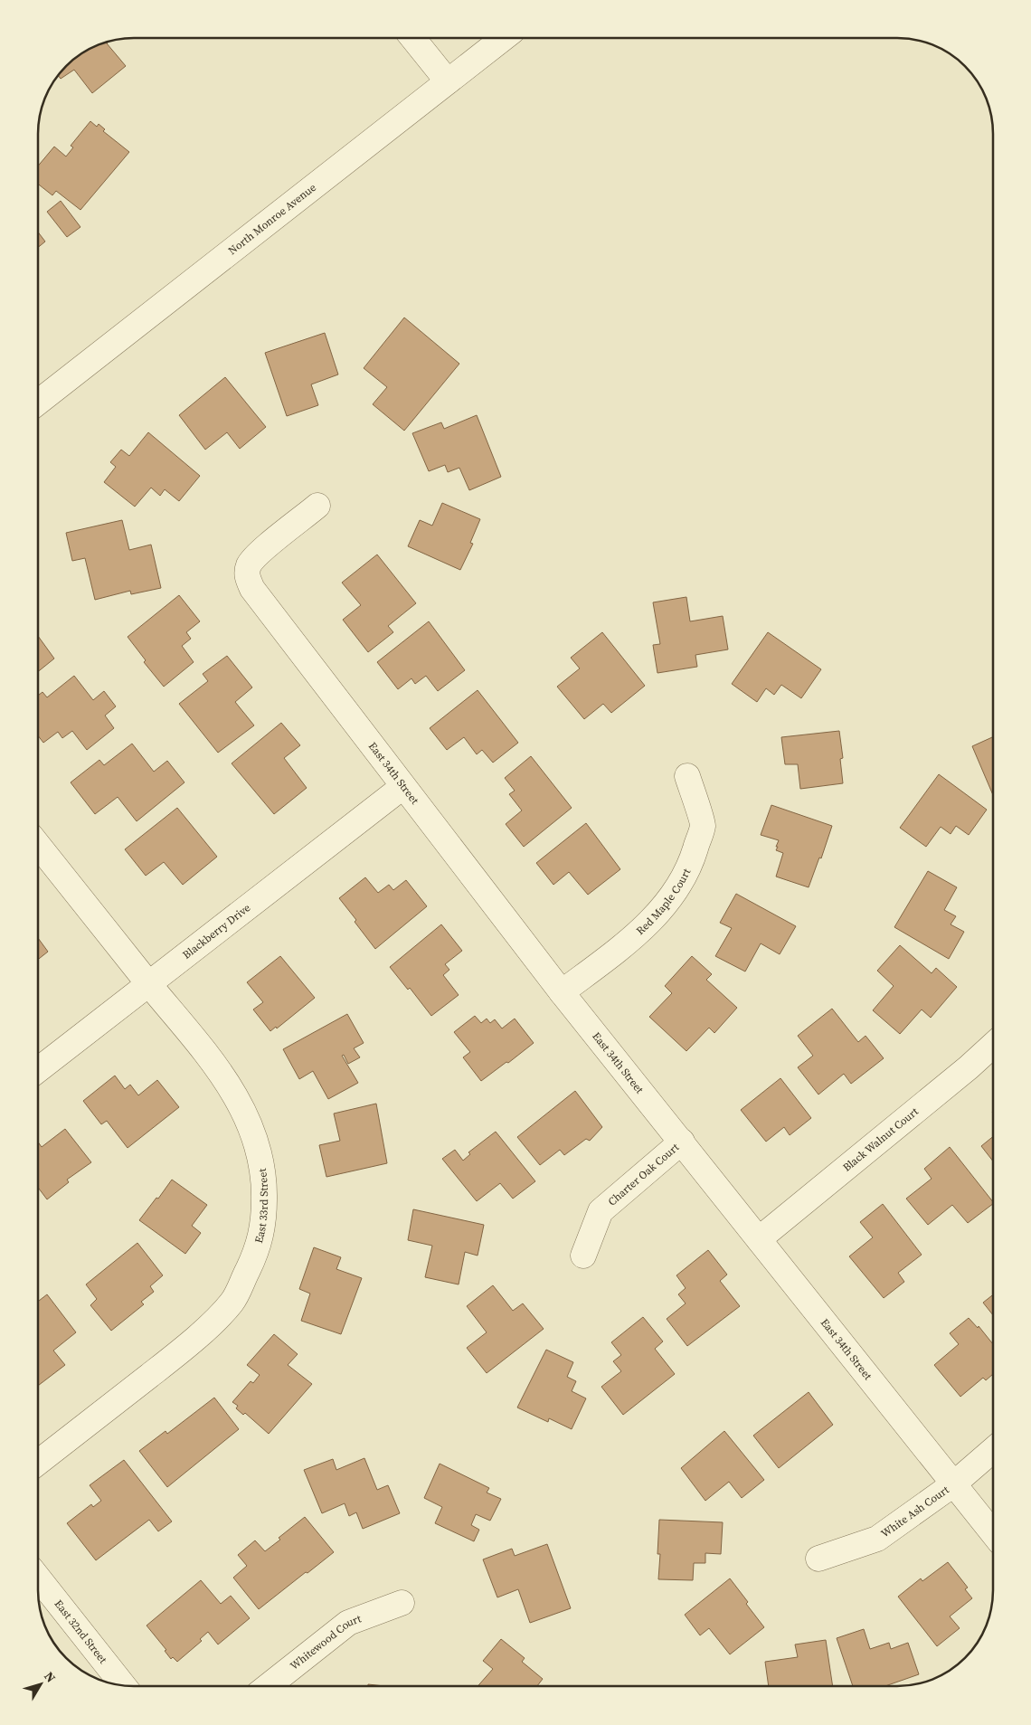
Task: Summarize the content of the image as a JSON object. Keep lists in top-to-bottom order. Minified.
{"streets":{"street":["North Monroe Avenue","East 34th Street","Red Maple Court","Blackberry Drive","Black Walnut Court","Charter Oak Court","East 33rd Street","White Ash Court","East 32nd Street","Whitewood Court"]},"crossings":[["East 34th Street","Red Maple Court"],["East 34th Street","Blackberry Drive"],["East 34th Street","Black Walnut Court"],["East 34th Street","Charter Oak Court"],["East 34th Street","White Ash Court"],["Blackberry Drive","East 33rd Street"]],"north":"top right"}
